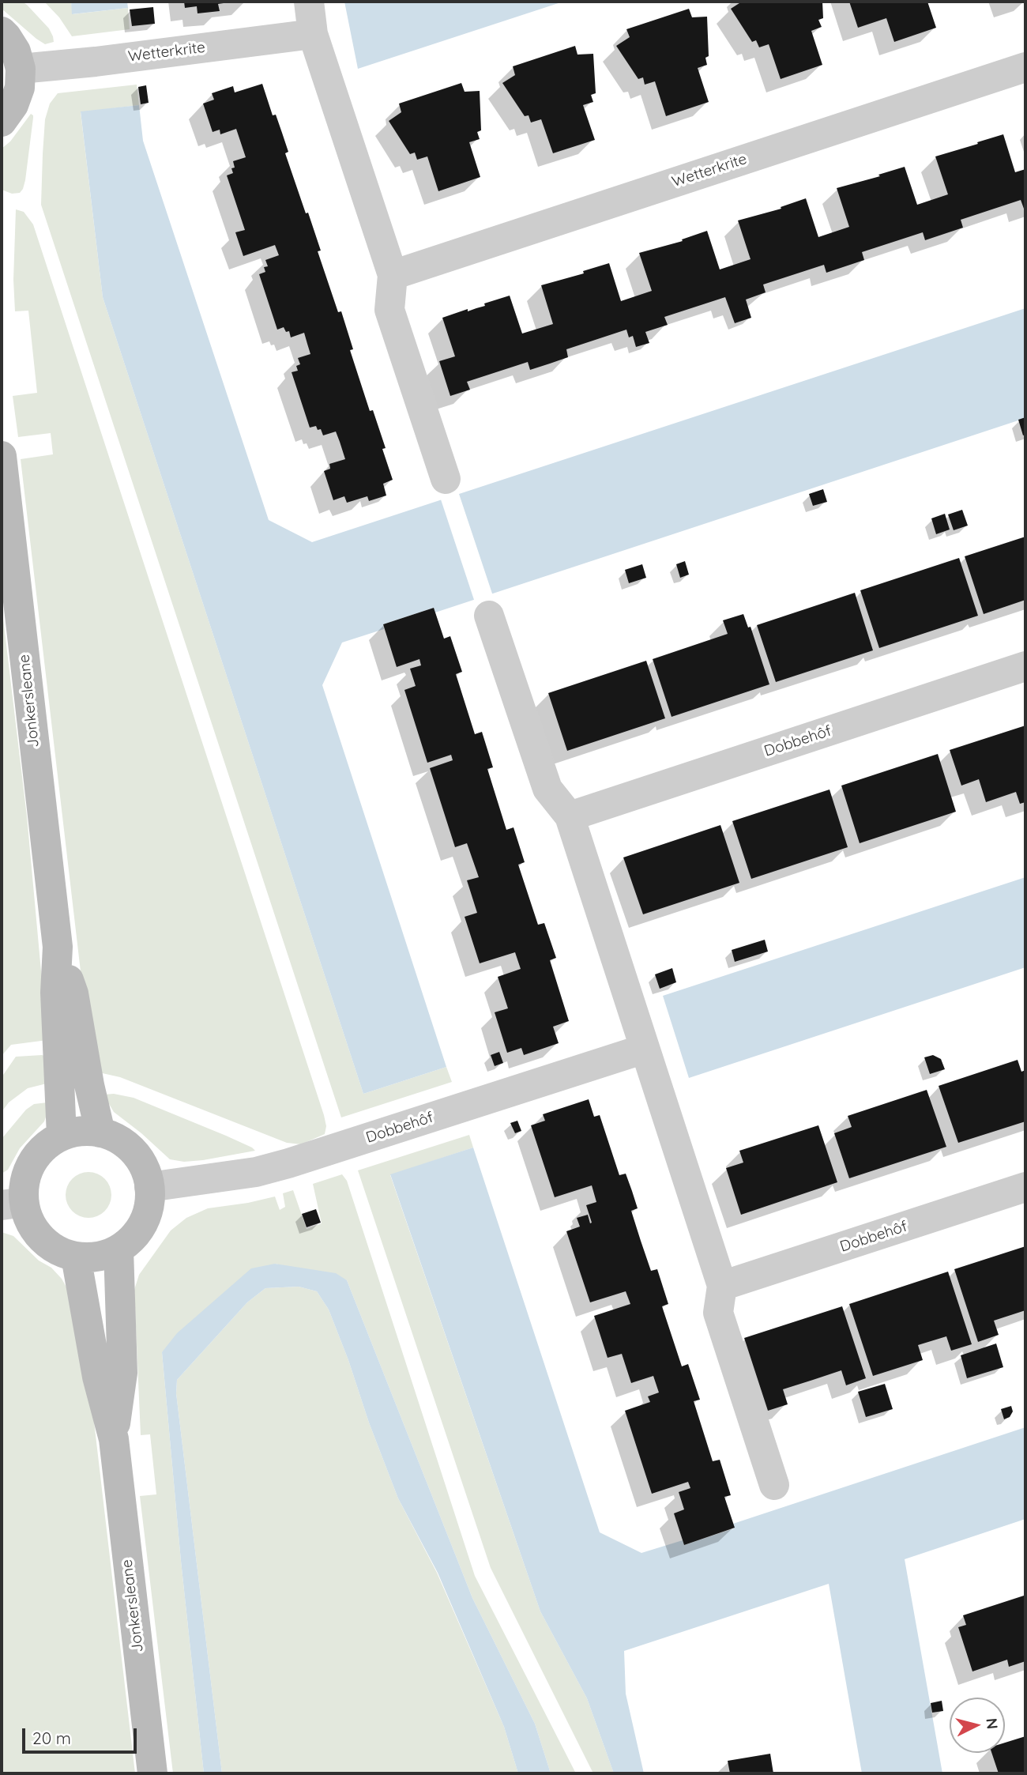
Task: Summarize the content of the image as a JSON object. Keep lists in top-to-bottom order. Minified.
{"streets":{"street":["Wetterkrite","Jonkersleane","Dobbehôf"]},"crossings":[["Jonkersleane","Dobbehôf"]],"scale_bar":"20 m","north":"right"}
